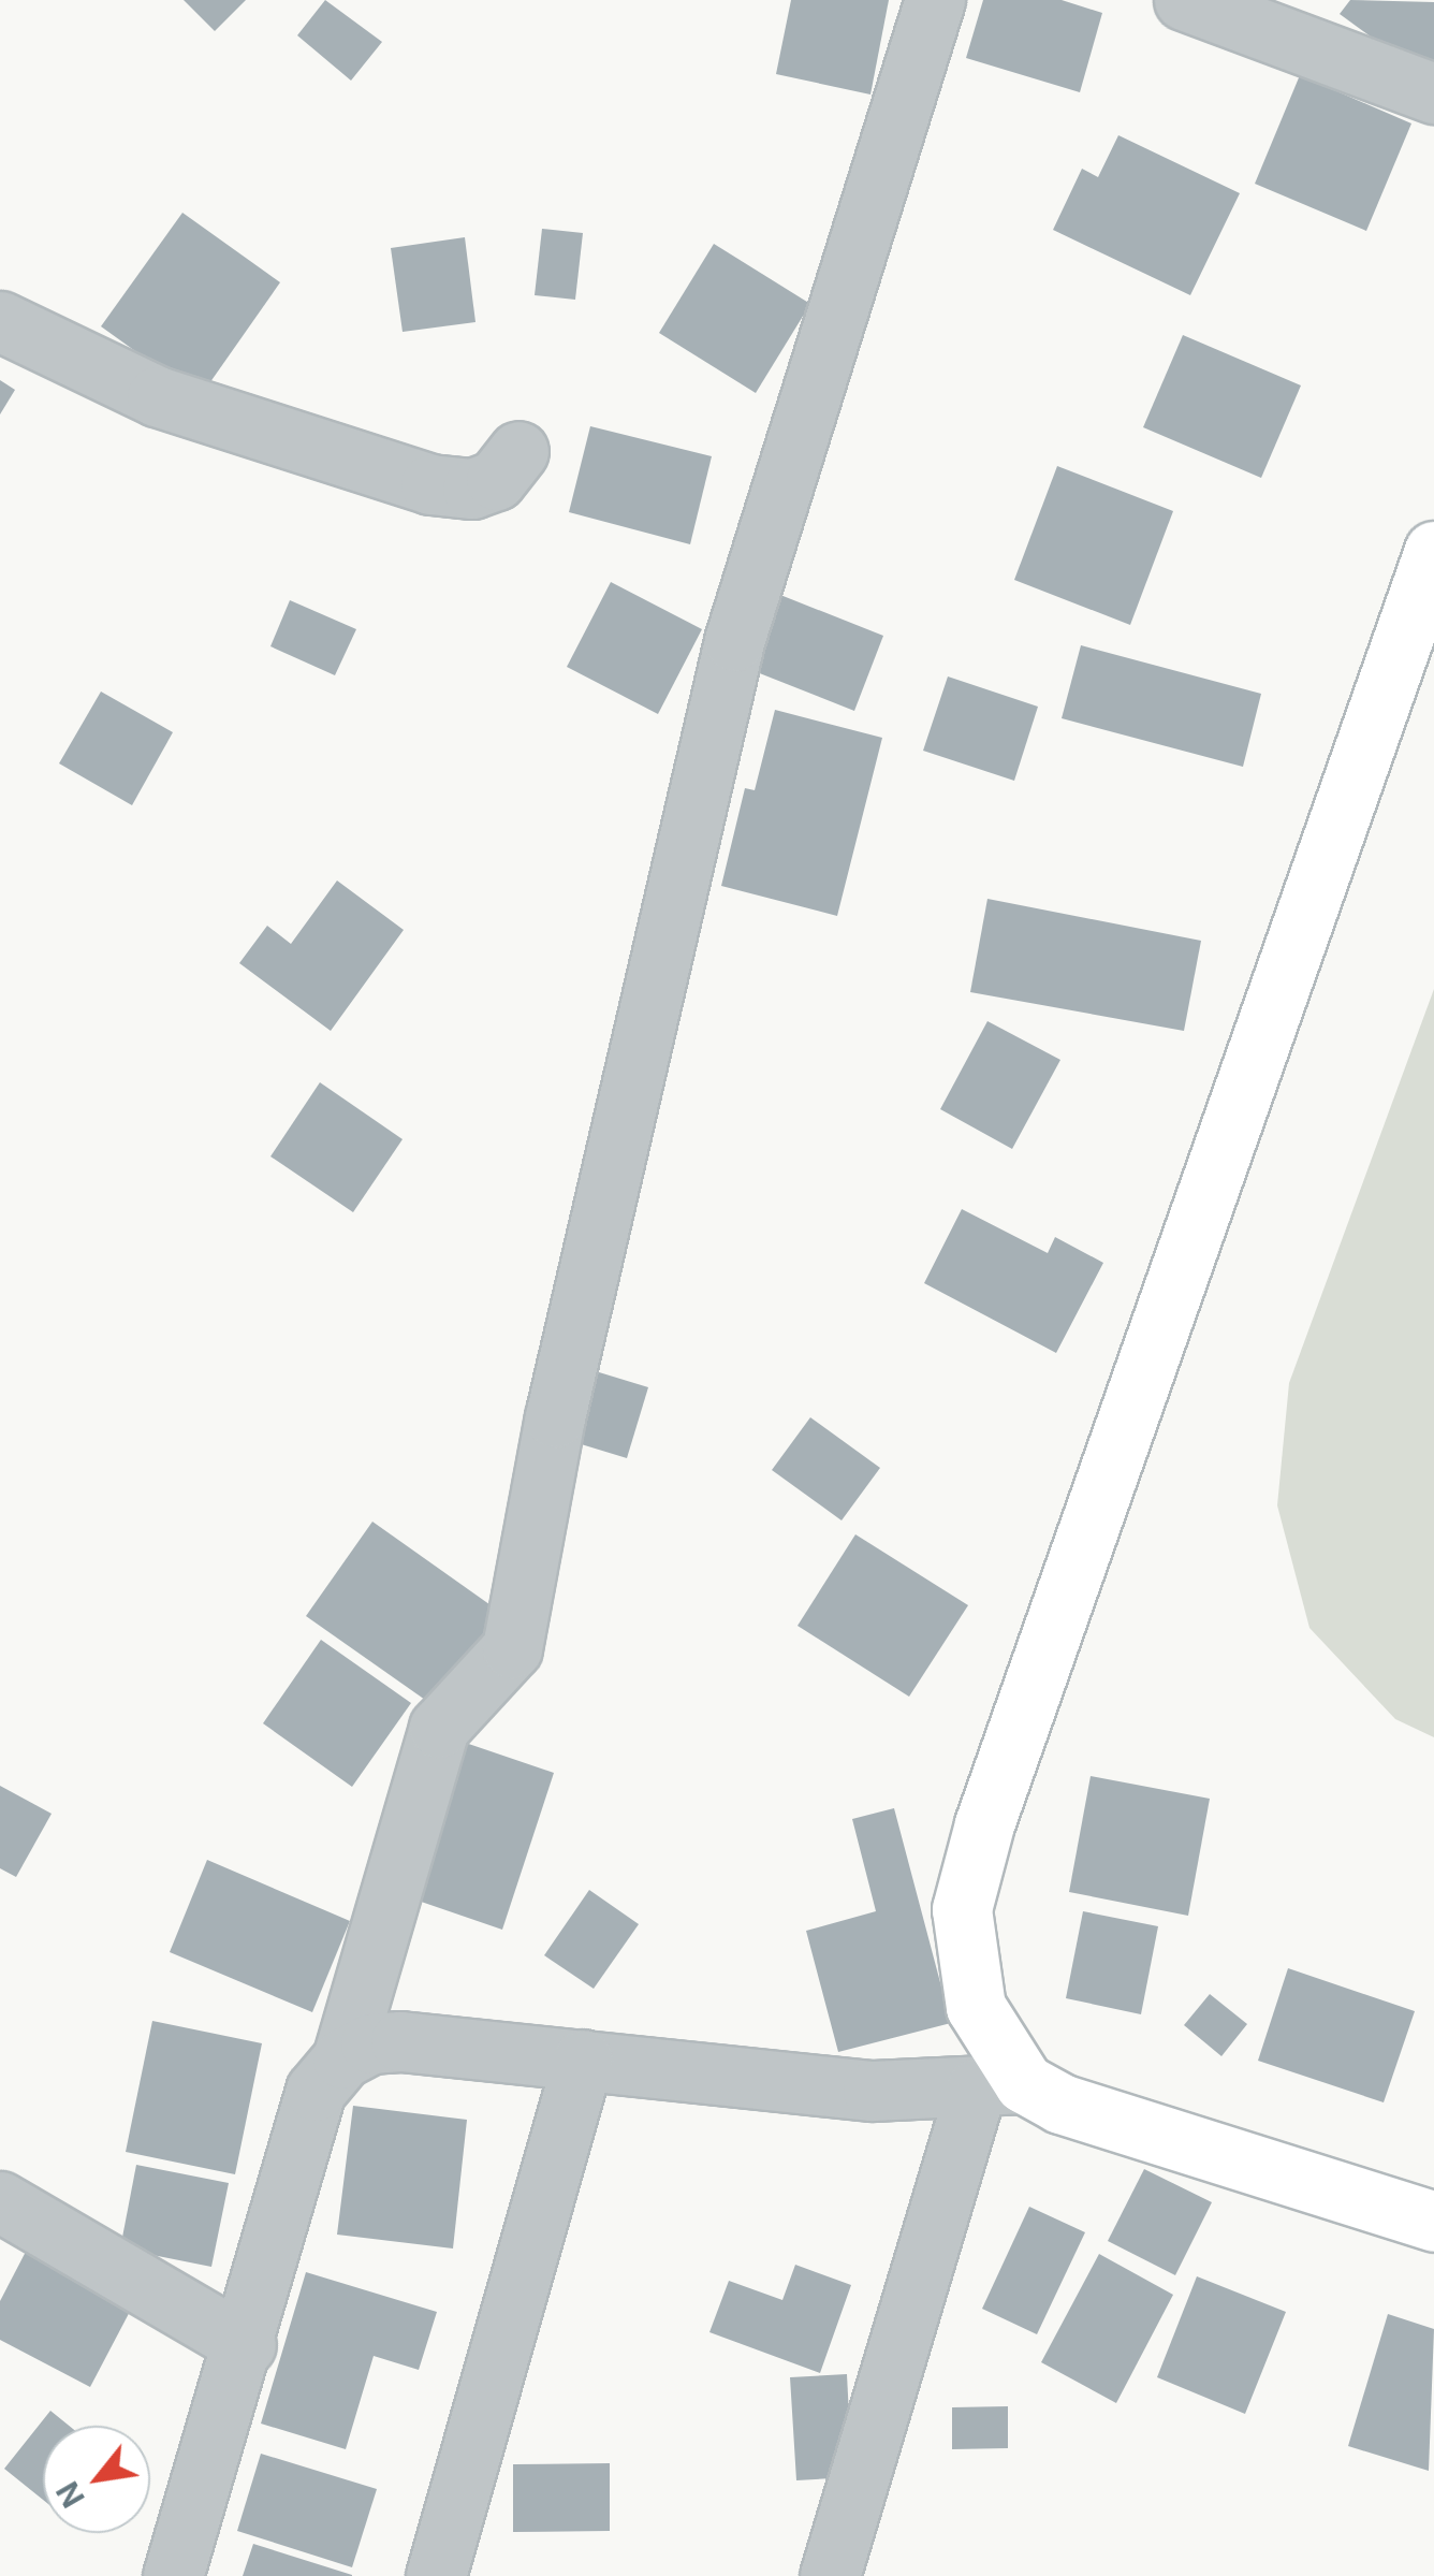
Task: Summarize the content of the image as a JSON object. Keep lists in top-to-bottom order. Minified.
{"north":"bottom left"}
